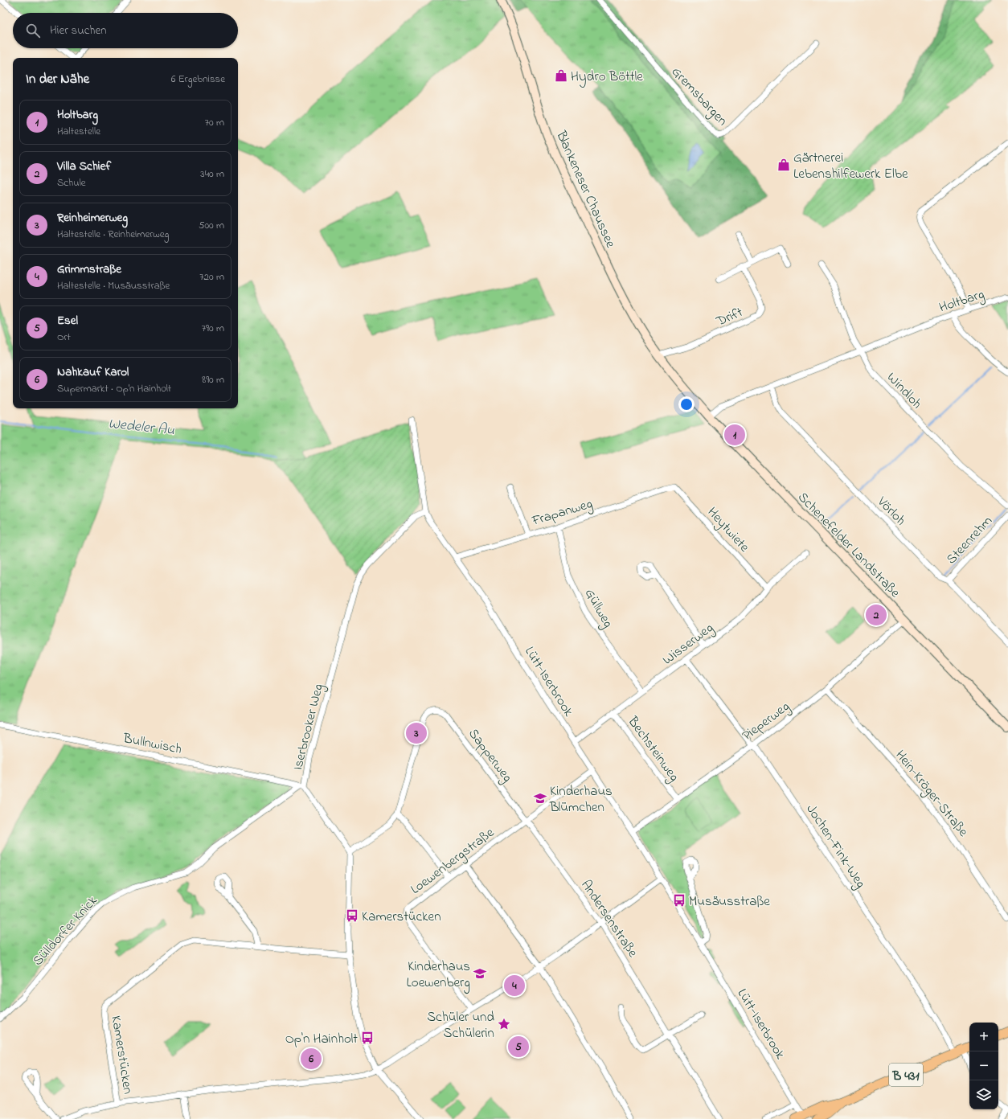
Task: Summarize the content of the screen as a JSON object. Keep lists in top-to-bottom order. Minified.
{"streets":{"main road":["Blankeneser Chaussee","Schenefelder Landstraße","B 431"],"street":["Gremsbargen","Holtbarg","Drift","Windloh","Vörloh","Frapanweg","Heytwiete","Steenrehm","Güllweg","Wisserweg","Lütt-Iserbrook","Pieperweg","Iserbrooker Weg","Bullnwisch","Bechsteinweg","Sapperweg","Hein-Kröger-Straße","Jochen-Fink-Weg","Loewenbergstraße","Andersenstraße","Sülldorfer Knick","Kamerstücken"]},"crossings":[["Blankeneser Chaussee","Drift"],["Blankeneser Chaussee","Schenefelder Landstraße"],["Holtbarg","Windloh"],["Holtbarg","Vörloh"],["Holtbarg","Schenefelder Landstraße"],["Vörloh","Steenrehm"],["Frapanweg","Heytwiete"],["Frapanweg","Güllweg"],["Frapanweg","Lütt-Iserbrook"],["Heytwiete","Wisserweg"],["Schenefelder Landstraße","Pieperweg"],["Güllweg","Wisserweg"],["Wisserweg","Lütt-Iserbrook"],["Wisserweg","Bechsteinweg"],["Wisserweg","Jochen-Fink-Weg"],["Lütt-Iserbrook","Pieperweg"],["Lütt-Iserbrook","Iserbrooker Weg"],["Lütt-Iserbrook","Loewenbergstraße"],["Lütt-Iserbrook","B 431"],["Pieperweg","Bechsteinweg"],["Pieperweg","Hein-Kröger-Straße"],["Pieperweg","Jochen-Fink-Weg"],["Iserbrooker Weg","Bullnwisch"],["Iserbrooker Weg","Sülldorfer Knick"],["Bullnwisch","Sülldorfer Knick"],["Sapperweg","Loewenbergstraße"],["Sapperweg","Andersenstraße"],["Jochen-Fink-Weg","B 431"],["Loewenbergstraße","Andersenstraße"]],"water":["Wedeler Au"],"places":{"shop":["Hydro Böttle","Gärtnerei Lebenshilfewerk Elbe"],"school or university":["Kinderhaus Blümchen","Kinderhaus Loewenberg"],"bus stop":["Musäusstraße","Kamerstücken","Op'n Hainholt"],"place":["Schüler und Schülerin"]},"page":{"search":"Hier suchen","heading":["In der Nähe","6 Ergebnisse"],"list":[{"mark":"1","name":"Holtbarg","note":"Haltestelle","value":"70 m"},{"mark":"2","name":"Villa Schief","note":"Schule","value":"340 m"},{"mark":"3","name":"Reinheimerweg","note":"Haltestelle · Reinheimerweg","value":"500 m"},{"mark":"4","name":"Grimmstraße","note":"Haltestelle · Musäusstraße","value":"720 m"},{"mark":"5","name":"Esel","note":"Ort","value":"790 m"},{"mark":"6","name":"Nahkauf Karol","note":"Supermarkt · Op'n Hainholt","value":"890 m"}],"pins":["1","2","3","4","5","6"],"map_buttons":["+","−"]}}
